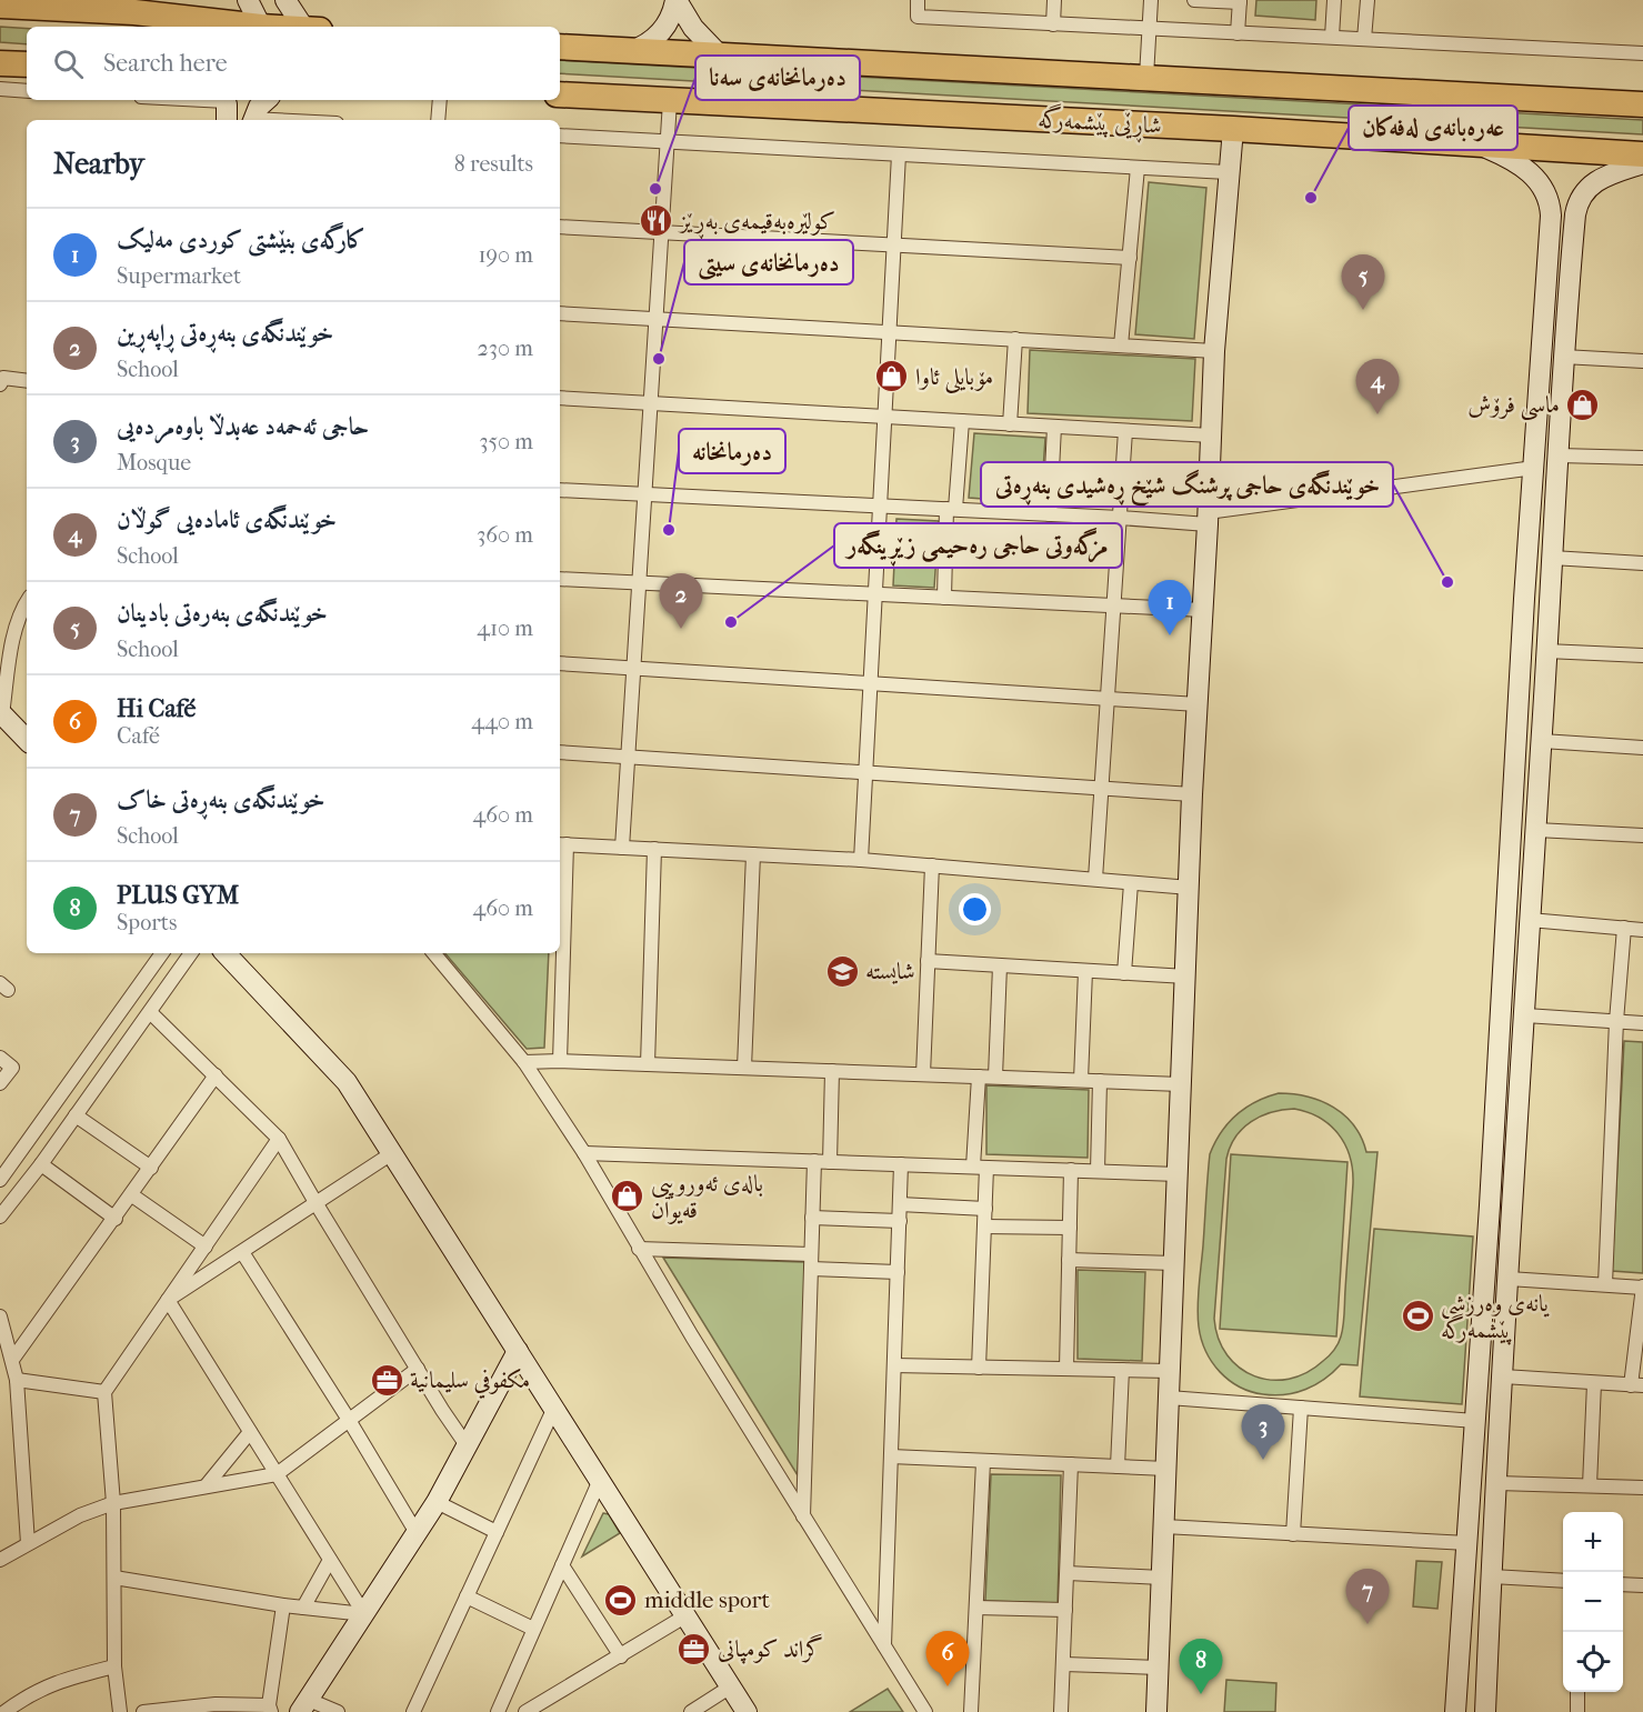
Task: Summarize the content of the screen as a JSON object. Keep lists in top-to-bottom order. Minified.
{"streets":{"highway":["شاڕێی پێشمەرگە"]},"places":{"other":["دەرمانخانەی سەنا","عەرەبانەی لەفەکان","دەرمانخانەی سیتی","دەرمانخانە","خوێندنگەی حاجی پرشنگ شێخ ڕەشیدی بنەڕەتی","مزگەوتی حاجی رەحیمی زێڕینگەر"],"restaurant":["کولێرەبەقیمەی بەڕێز"],"shop":["مۆبایلی ئاوا","ماسی فرۆش","بالەی ئەوروپیی قەیوان"],"school or university":["شایستە"],"sports":["یانەی وەرزشی پێشمەرگە","middle sport"],"office":["مكفوفي سليمانية","گراند كومپانى"]},"page":{"search":"Search here","heading":["Nearby","8 results"],"list":[{"mark":"1","name":"کارگەی بنێشتی کوردی مەلیک","note":"Supermarket","value":"190 m"},{"mark":"2","name":"خوێندنگەی بنەڕەتی ڕاپەڕین","note":"School","value":"230 m"},{"mark":"3","name":"حاجی ئەحمەد عەبدڵا باوەمردەیی","note":"Mosque","value":"350 m"},{"mark":"4","name":"خوێندنگەی ئامادەیی گوڵان","note":"School","value":"360 m"},{"mark":"5","name":"خوێندنگەی بنەرەتی بادینان","note":"School","value":"410 m"},{"mark":"6","name":"Hi Café","note":"Café","value":"440 m"},{"mark":"7","name":"خوێندنگەی بنەڕەتی خاک","note":"School","value":"460 m"},{"mark":"8","name":"PLUS GYM","note":"Sports","value":"460 m"}],"pins":["5","4","2","1","3","7","6","8"],"map_buttons":["+","−"]}}
